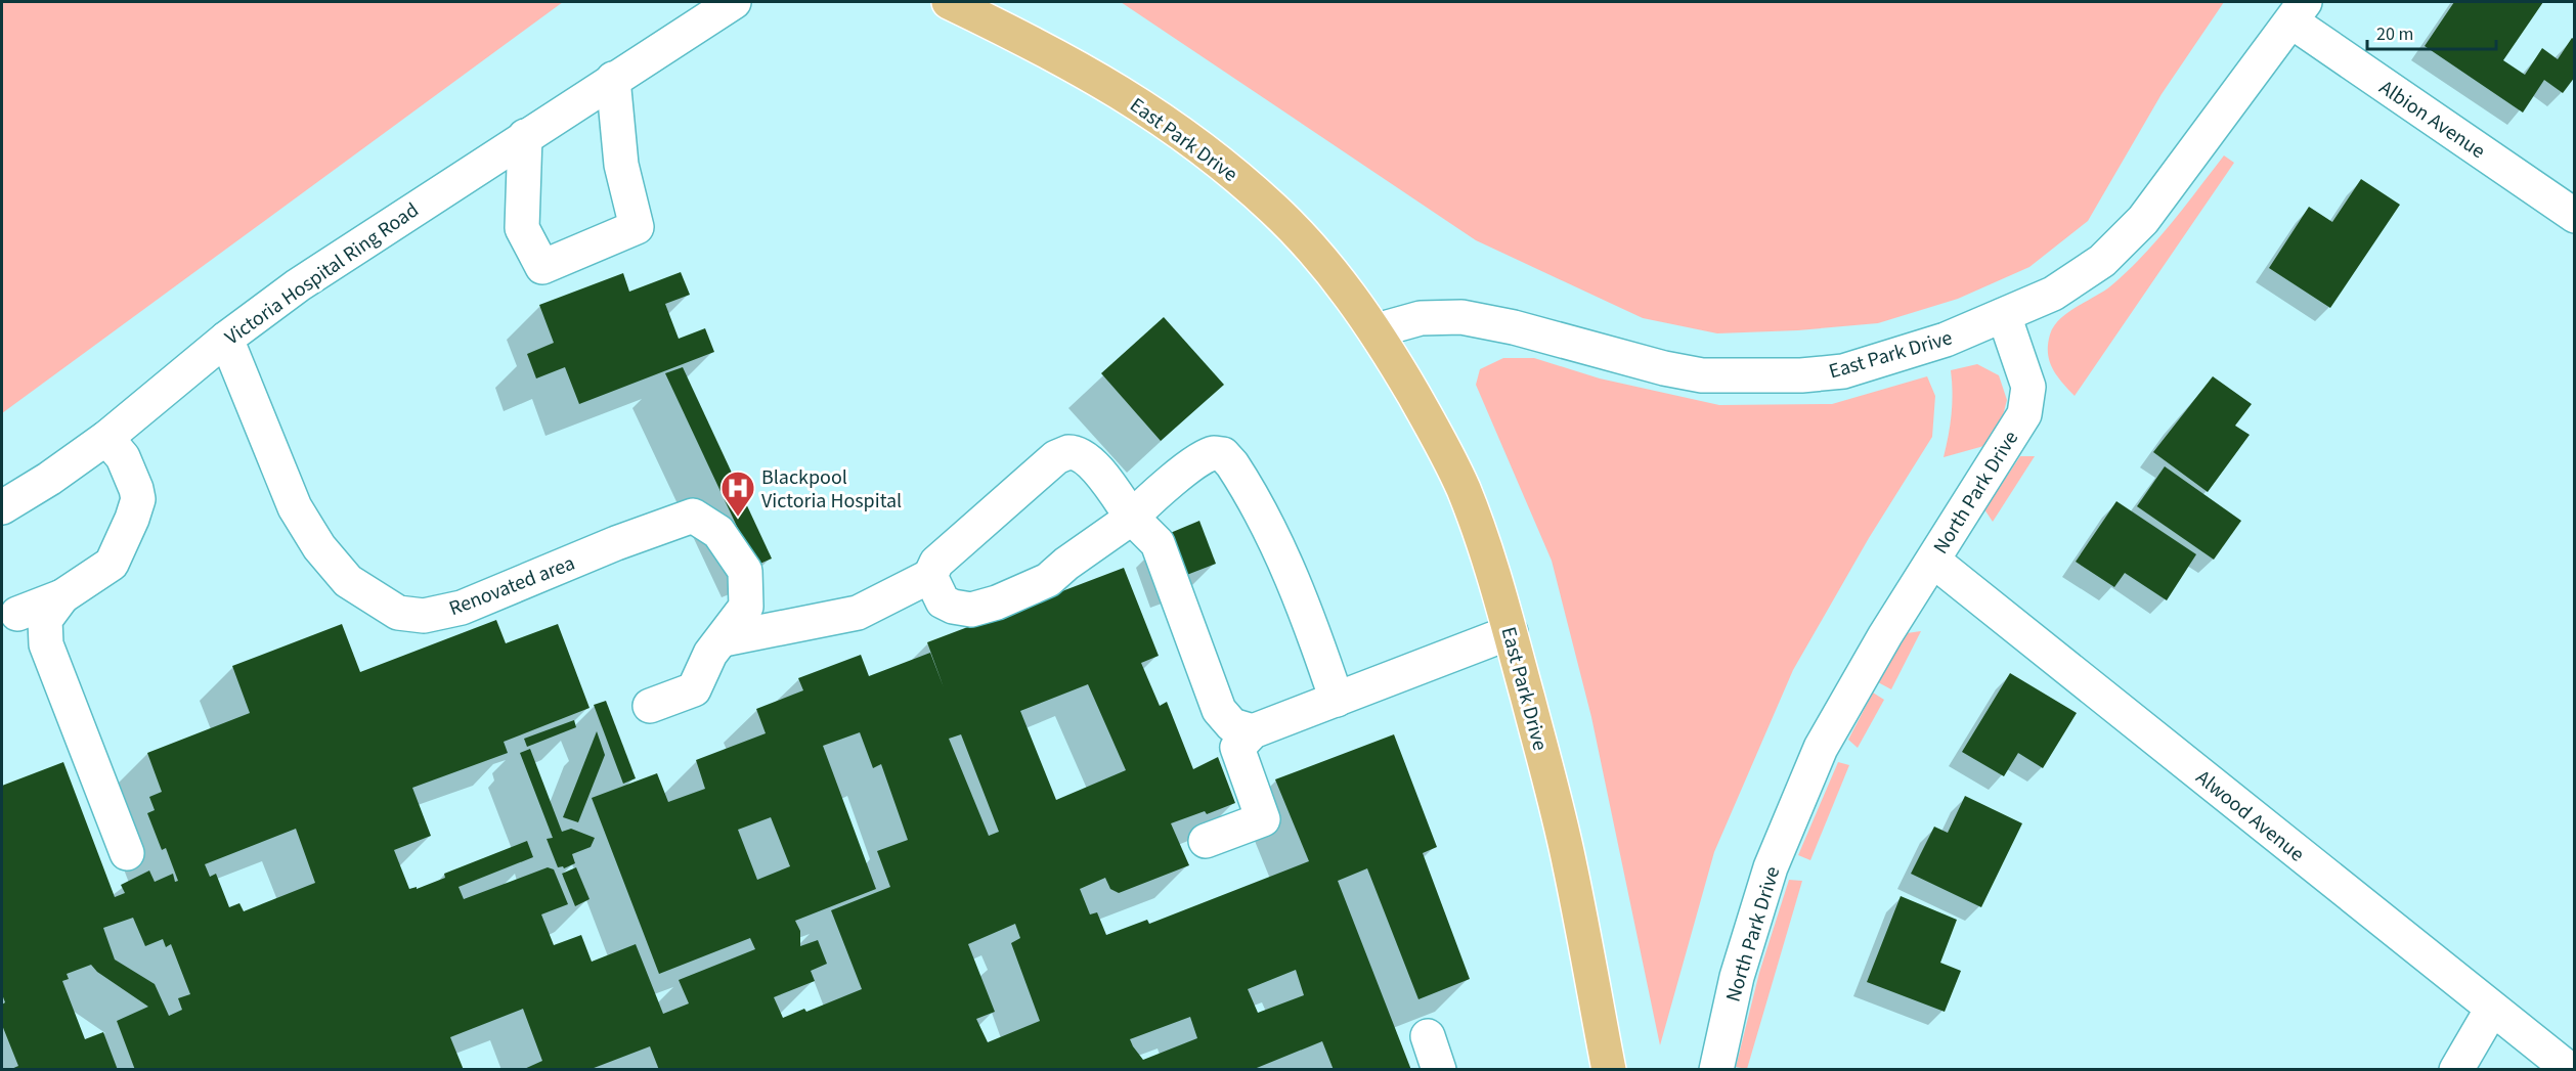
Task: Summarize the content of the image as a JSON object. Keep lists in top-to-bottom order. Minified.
{"streets":{"main road":["East Park Drive"],"street":["Albion Avenue","Victoria Hospital Ring Road","North Park Drive","Renovated area","Alwood Avenue"]},"crossings":[["East Park Drive","North Park Drive"],["Victoria Hospital Ring Road","Renovated area"],["North Park Drive","Alwood Avenue"]],"places":{"hospital":["Blackpool Victoria Hospital"]},"scale_bar":"20 m"}
